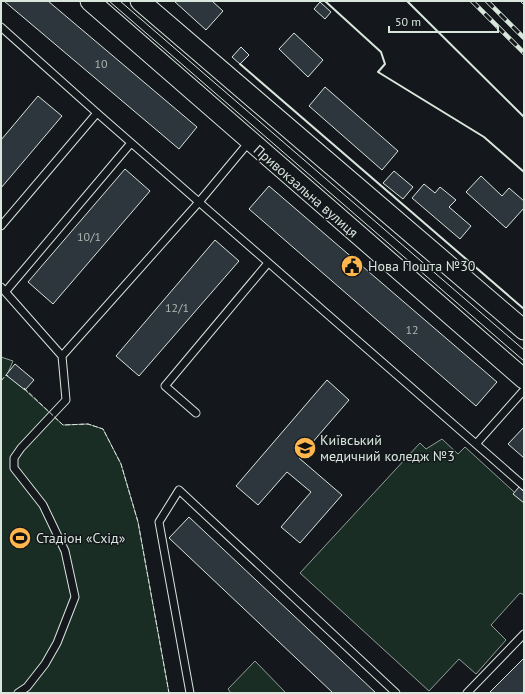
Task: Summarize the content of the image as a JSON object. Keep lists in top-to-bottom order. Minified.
{"streets":{"main road":["Привокзальна вулиця"]},"places":{"public building":["Нова Пошта №30"],"school or university":["Київський медичний коледж №3"],"sports":["Стадіон «Схід»"]},"house_numbers":["10","10/1","12/1","12"],"scale_bar":"50 m"}
